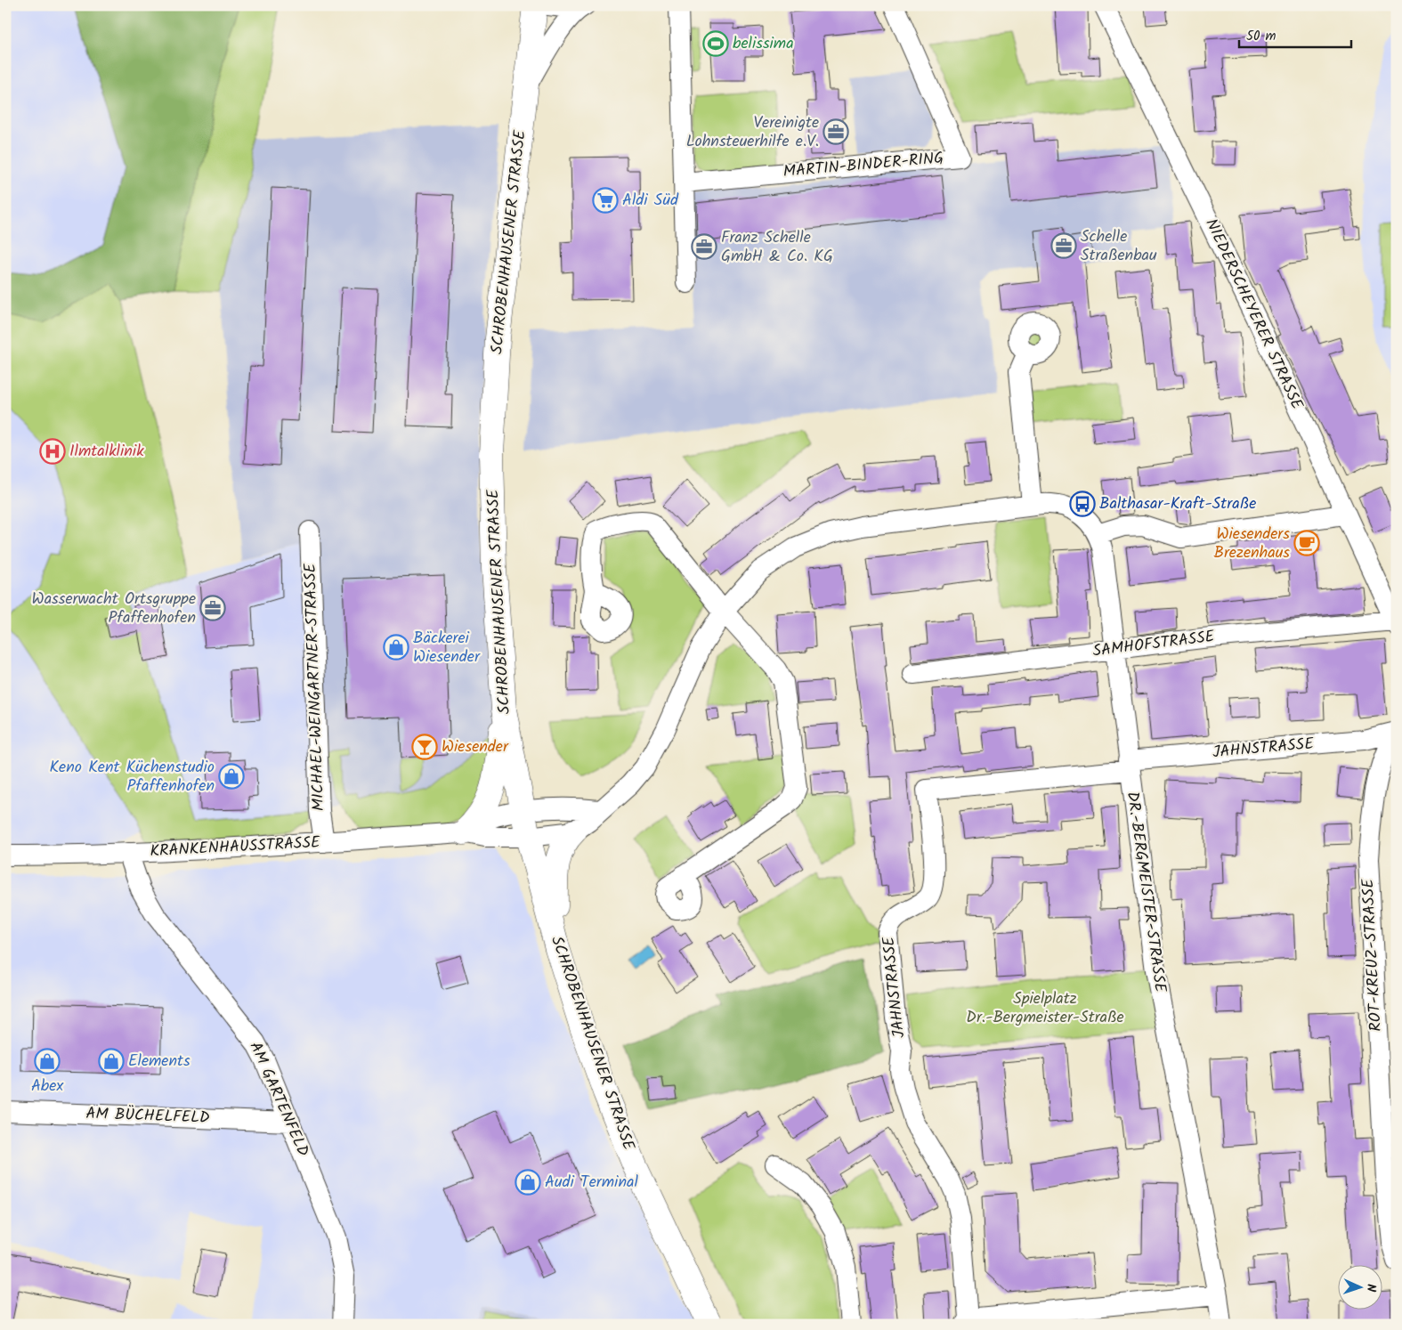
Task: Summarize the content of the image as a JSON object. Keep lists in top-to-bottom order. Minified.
{"streets":{"main road":["SCHROBENHAUSENER STRASSE"],"street":["MARTIN-BINDER-RING","NIEDERSCHEYERER STRASSE","SAMHOFSTRASSE","MICHAEL-WEINGARTNER-STRASSE","JAHNSTRASSE","KRANKENHAUSSTRASSE","DR.-BERGMEISTER-STRASSE","ROT-KREUZ-STRASSE","AM GARTENFELD","AM BÜCHELFELD"]},"crossings":[["SCHROBENHAUSENER STRASSE","KRANKENHAUSSTRASSE"],["NIEDERSCHEYERER STRASSE","SAMHOFSTRASSE"],["SAMHOFSTRASSE","DR.-BERGMEISTER-STRASSE"],["MICHAEL-WEINGARTNER-STRASSE","KRANKENHAUSSTRASSE"],["JAHNSTRASSE","DR.-BERGMEISTER-STRASSE"],["JAHNSTRASSE","ROT-KREUZ-STRASSE"],["KRANKENHAUSSTRASSE","AM GARTENFELD"],["AM GARTENFELD","AM BÜCHELFELD"]],"parks":["Spielplatz Dr.-Bergmeister-Straße"],"places":{"sports":["belissima"],"office":["Vereinigte Lohnsteuerhilfe e.V.","Schelle Straßenbau","Franz Schelle GmbH & Co. KG","Wasserwacht Ortsgruppe Pfaffenhofen"],"supermarket":["Aldi Süd"],"hospital":["Ilmtalklinik"],"bus stop":["Balthasar-Kraft-Straße"],"cafe":["Wiesenders Brezenhaus"],"shop":["Bäckerei Wiesender","Keno Kent Küchenstudio Pfaffenhofen","Abex","Elements","Audi Terminal"],"bar":["Wiesender"]},"scale_bar":"50 m","north":"right"}
